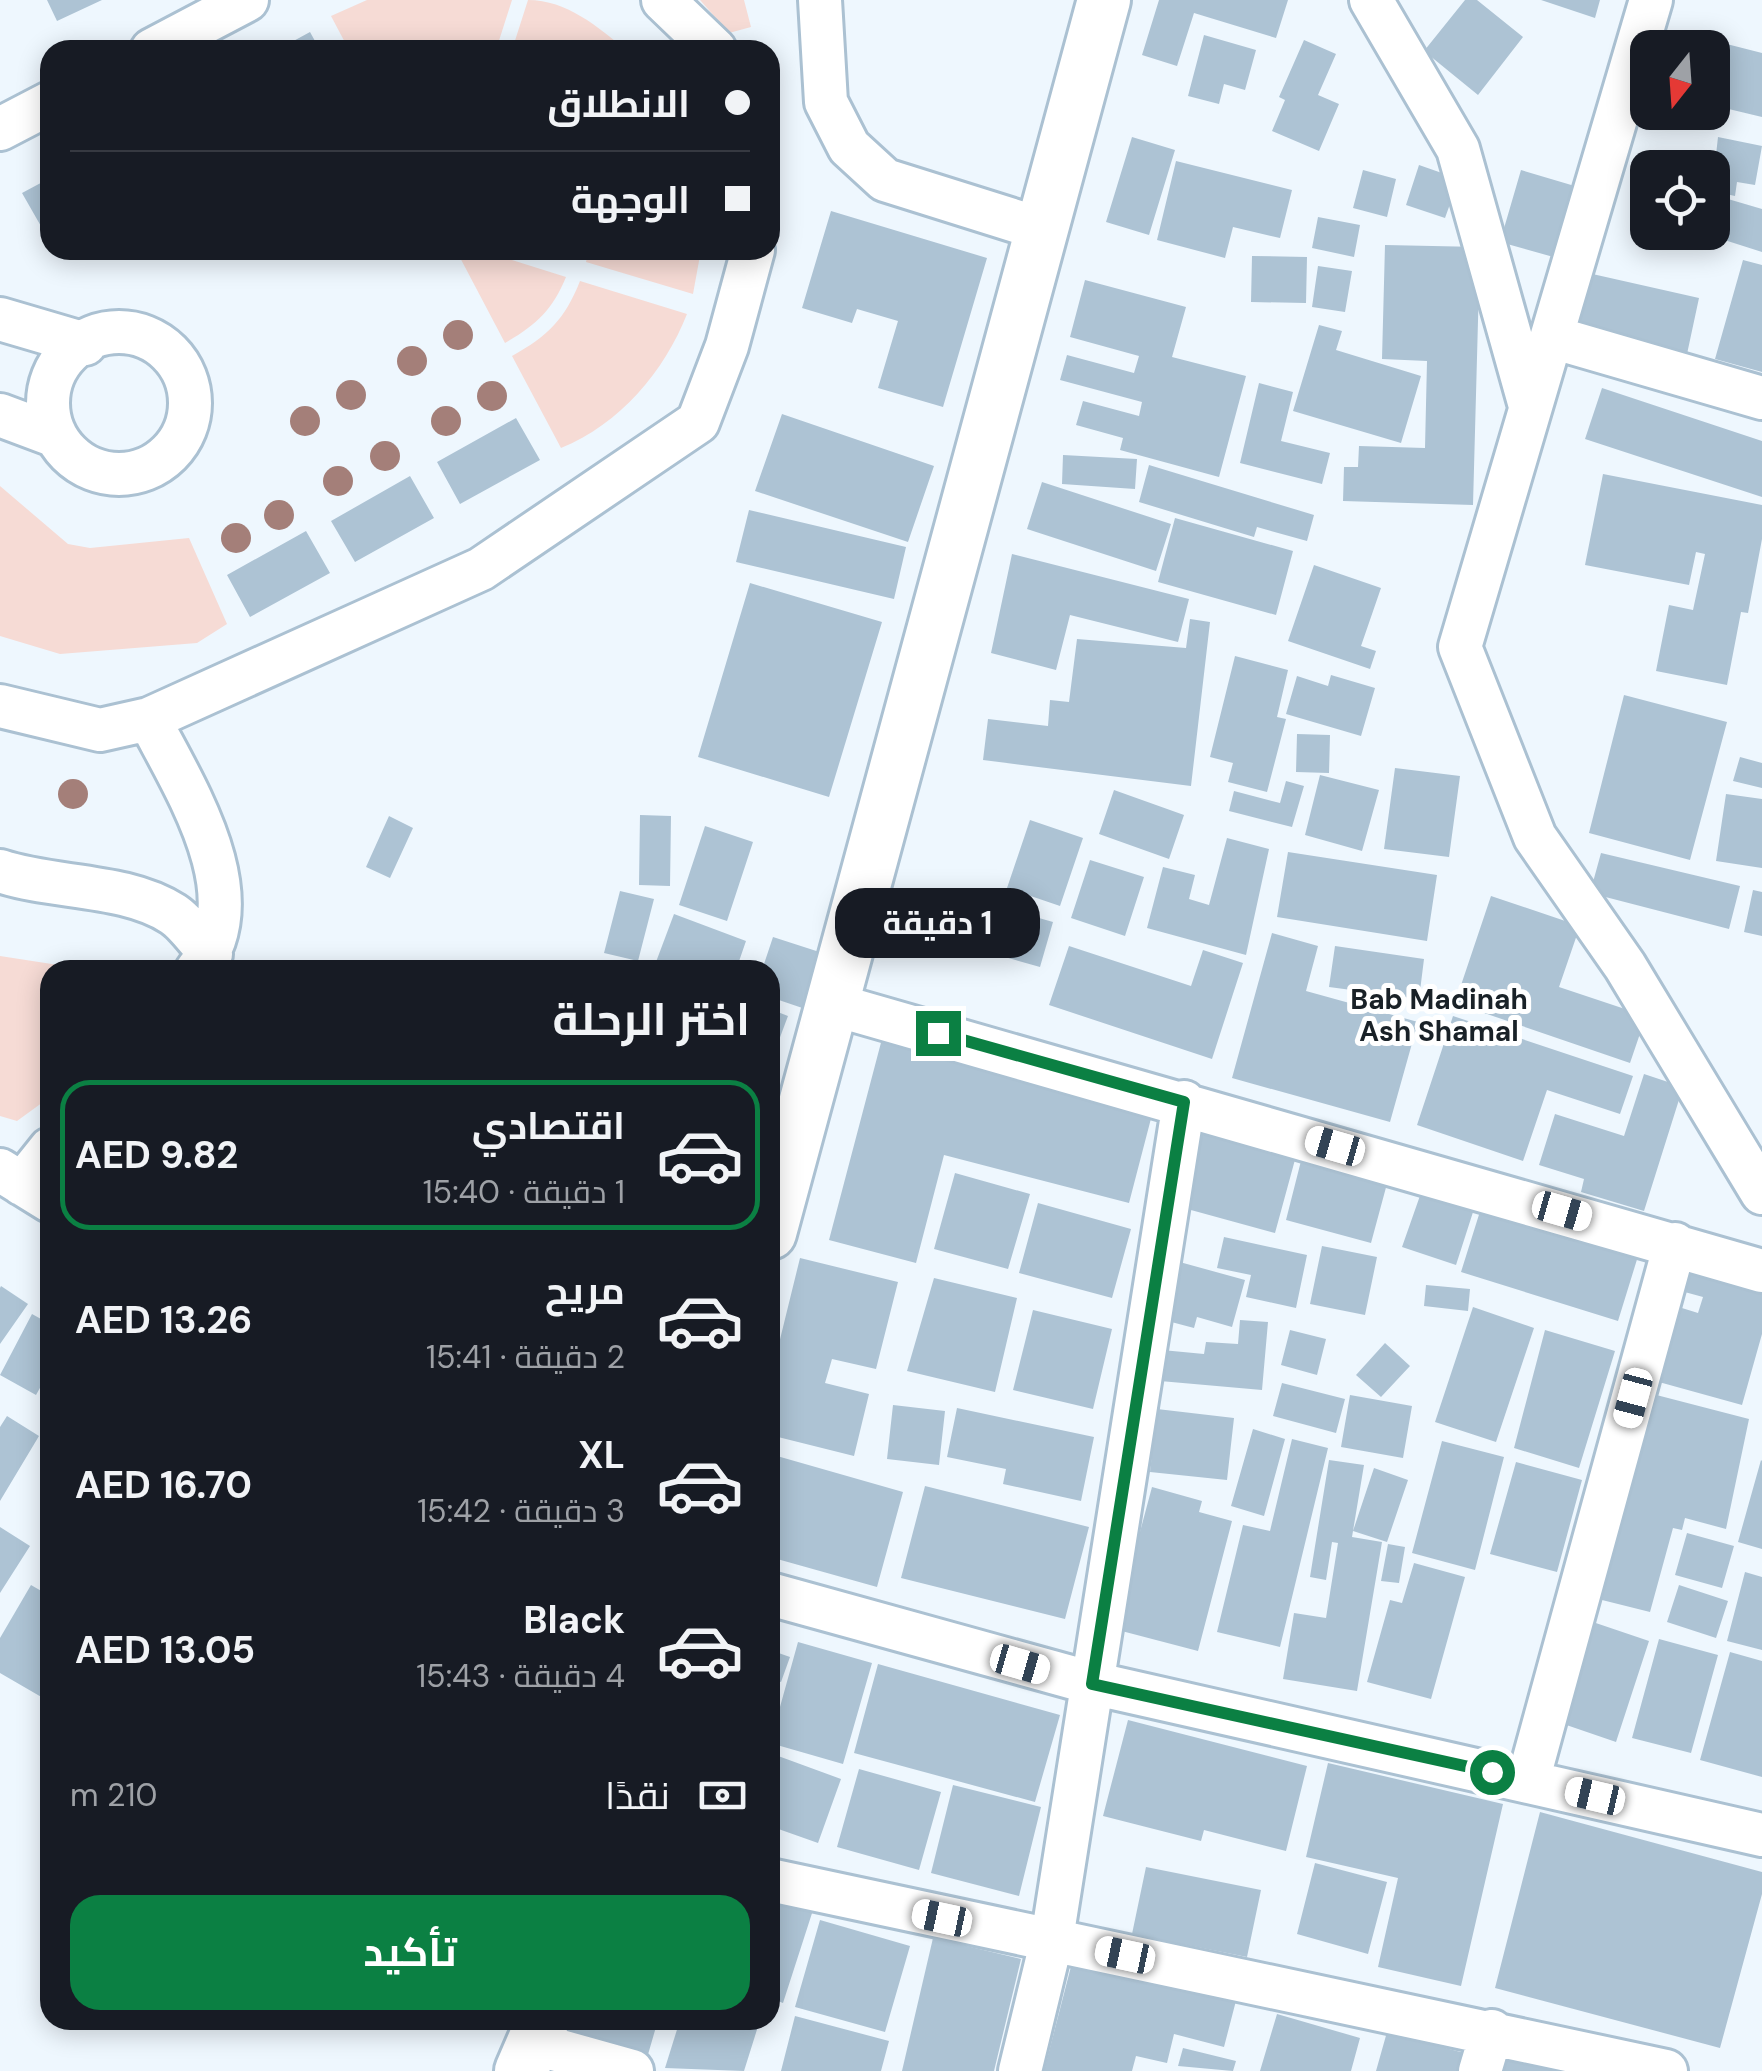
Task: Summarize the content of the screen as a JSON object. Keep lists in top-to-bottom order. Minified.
{"districts":["Bab Madinah Ash Shamal"],"north":"bottom","page":{"banner":["الانطلاق","الوجهة"],"bubble":"1 دقيقة","heading":"اختر الرحلة","list":[{"name":"اقتصادي","note":"1 دقيقة · 15:40","value":"AED 9.82"},{"name":"مريح","note":"2 دقيقة · 15:41","value":"AED 13.26"},{"name":"XL","note":"3 دقيقة · 15:42","value":"AED 16.70"},{"name":"Black","note":"4 دقيقة · 15:43","value":"AED 13.05"}],"pay":["نقدًا","210 m"],"buttons":"تأكيد"}}
